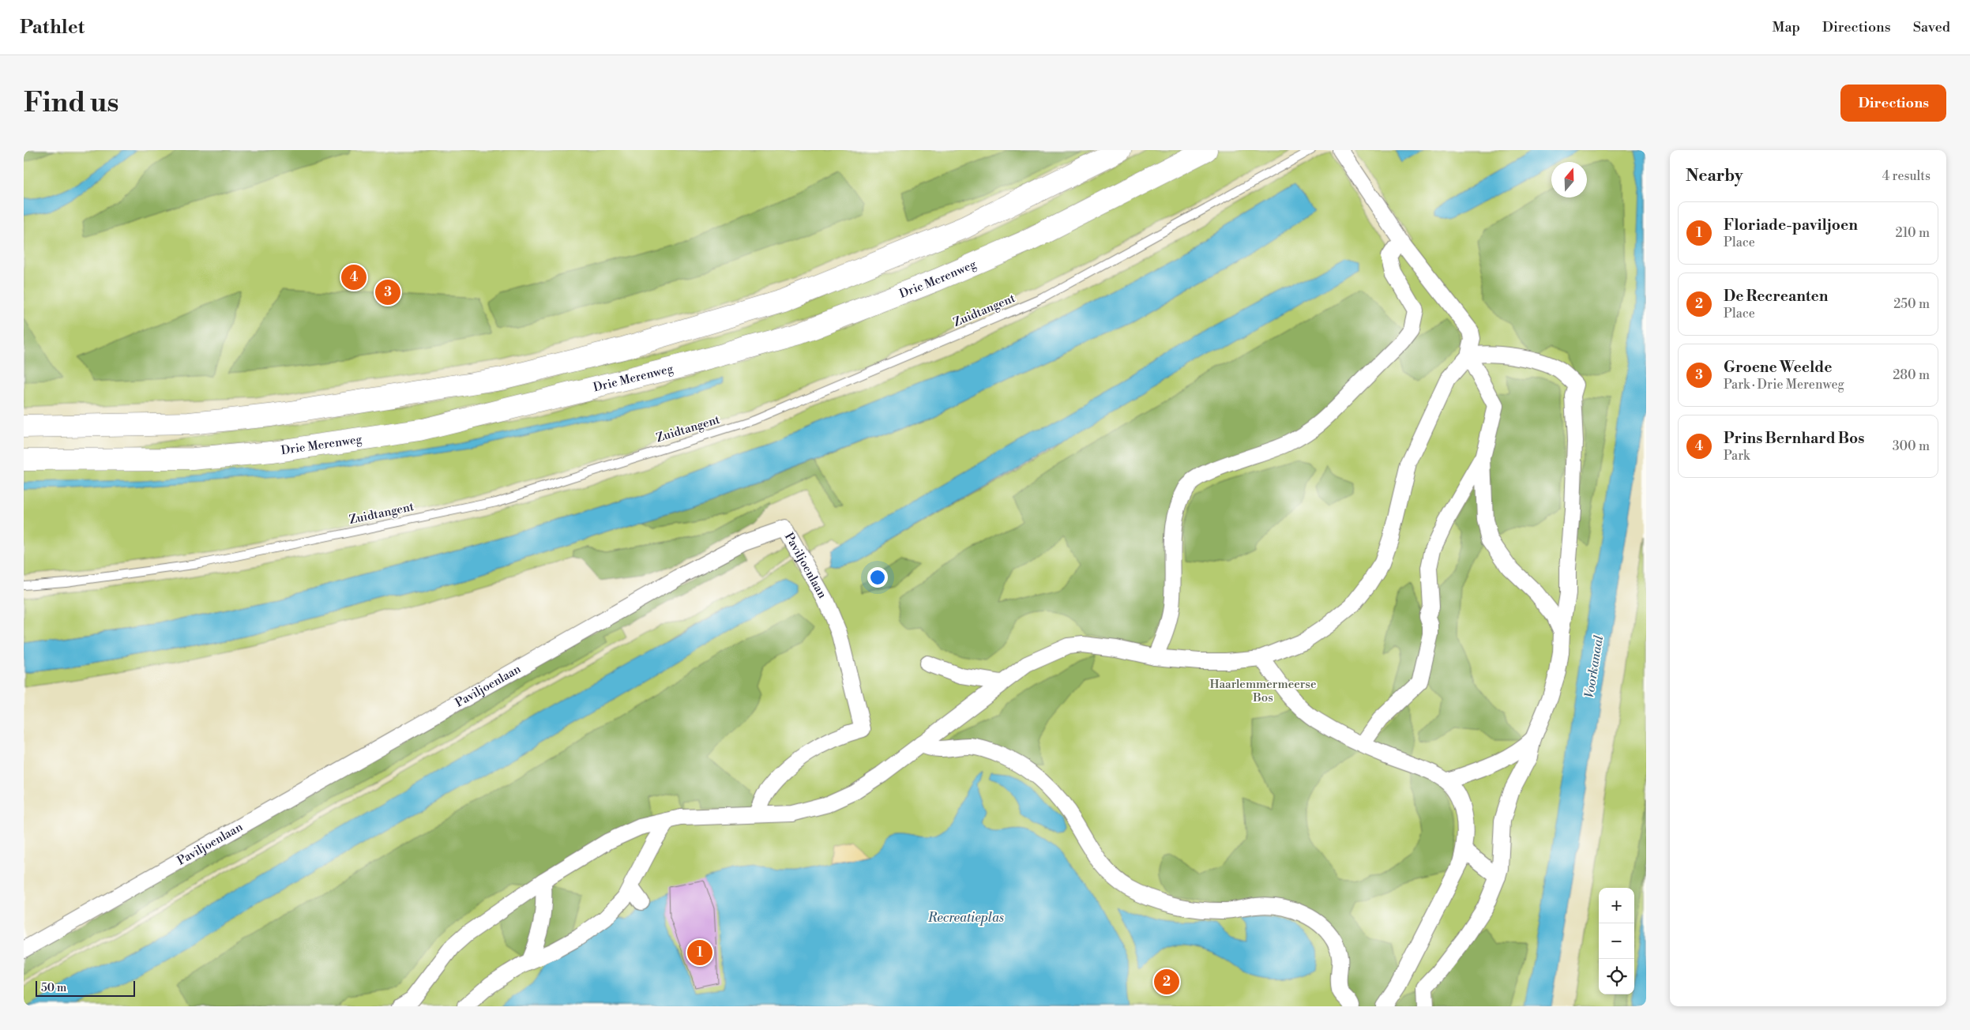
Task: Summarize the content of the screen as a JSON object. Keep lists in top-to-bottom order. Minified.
{"streets":{"highway":["Drie Merenweg"],"street":["Paviljoenlaan"],"lane":["Zuidtangent"]},"water":["Voorkanaal","Recreatieplas"],"parks":["Haarlemmermeerse Bos"],"scale_bar":"50 m","north":"top","page":{"header":"Pathlet","nav":["Map","Directions","Saved"],"buttons":"Directions","title":"Find us","heading":["Nearby","4 results"],"list":[{"mark":"1","name":"Floriade-paviljoen","note":"Place","value":"210 m"},{"mark":"2","name":"De Recreanten","note":"Place","value":"250 m"},{"mark":"3","name":"Groene Weelde","note":"Park · Drie Merenweg","value":"280 m"},{"mark":"4","name":"Prins Bernhard Bos","note":"Park","value":"300 m"}],"pins":["4","3","1","2"],"map_buttons":["+","−"],"scale":"50 m"}}
